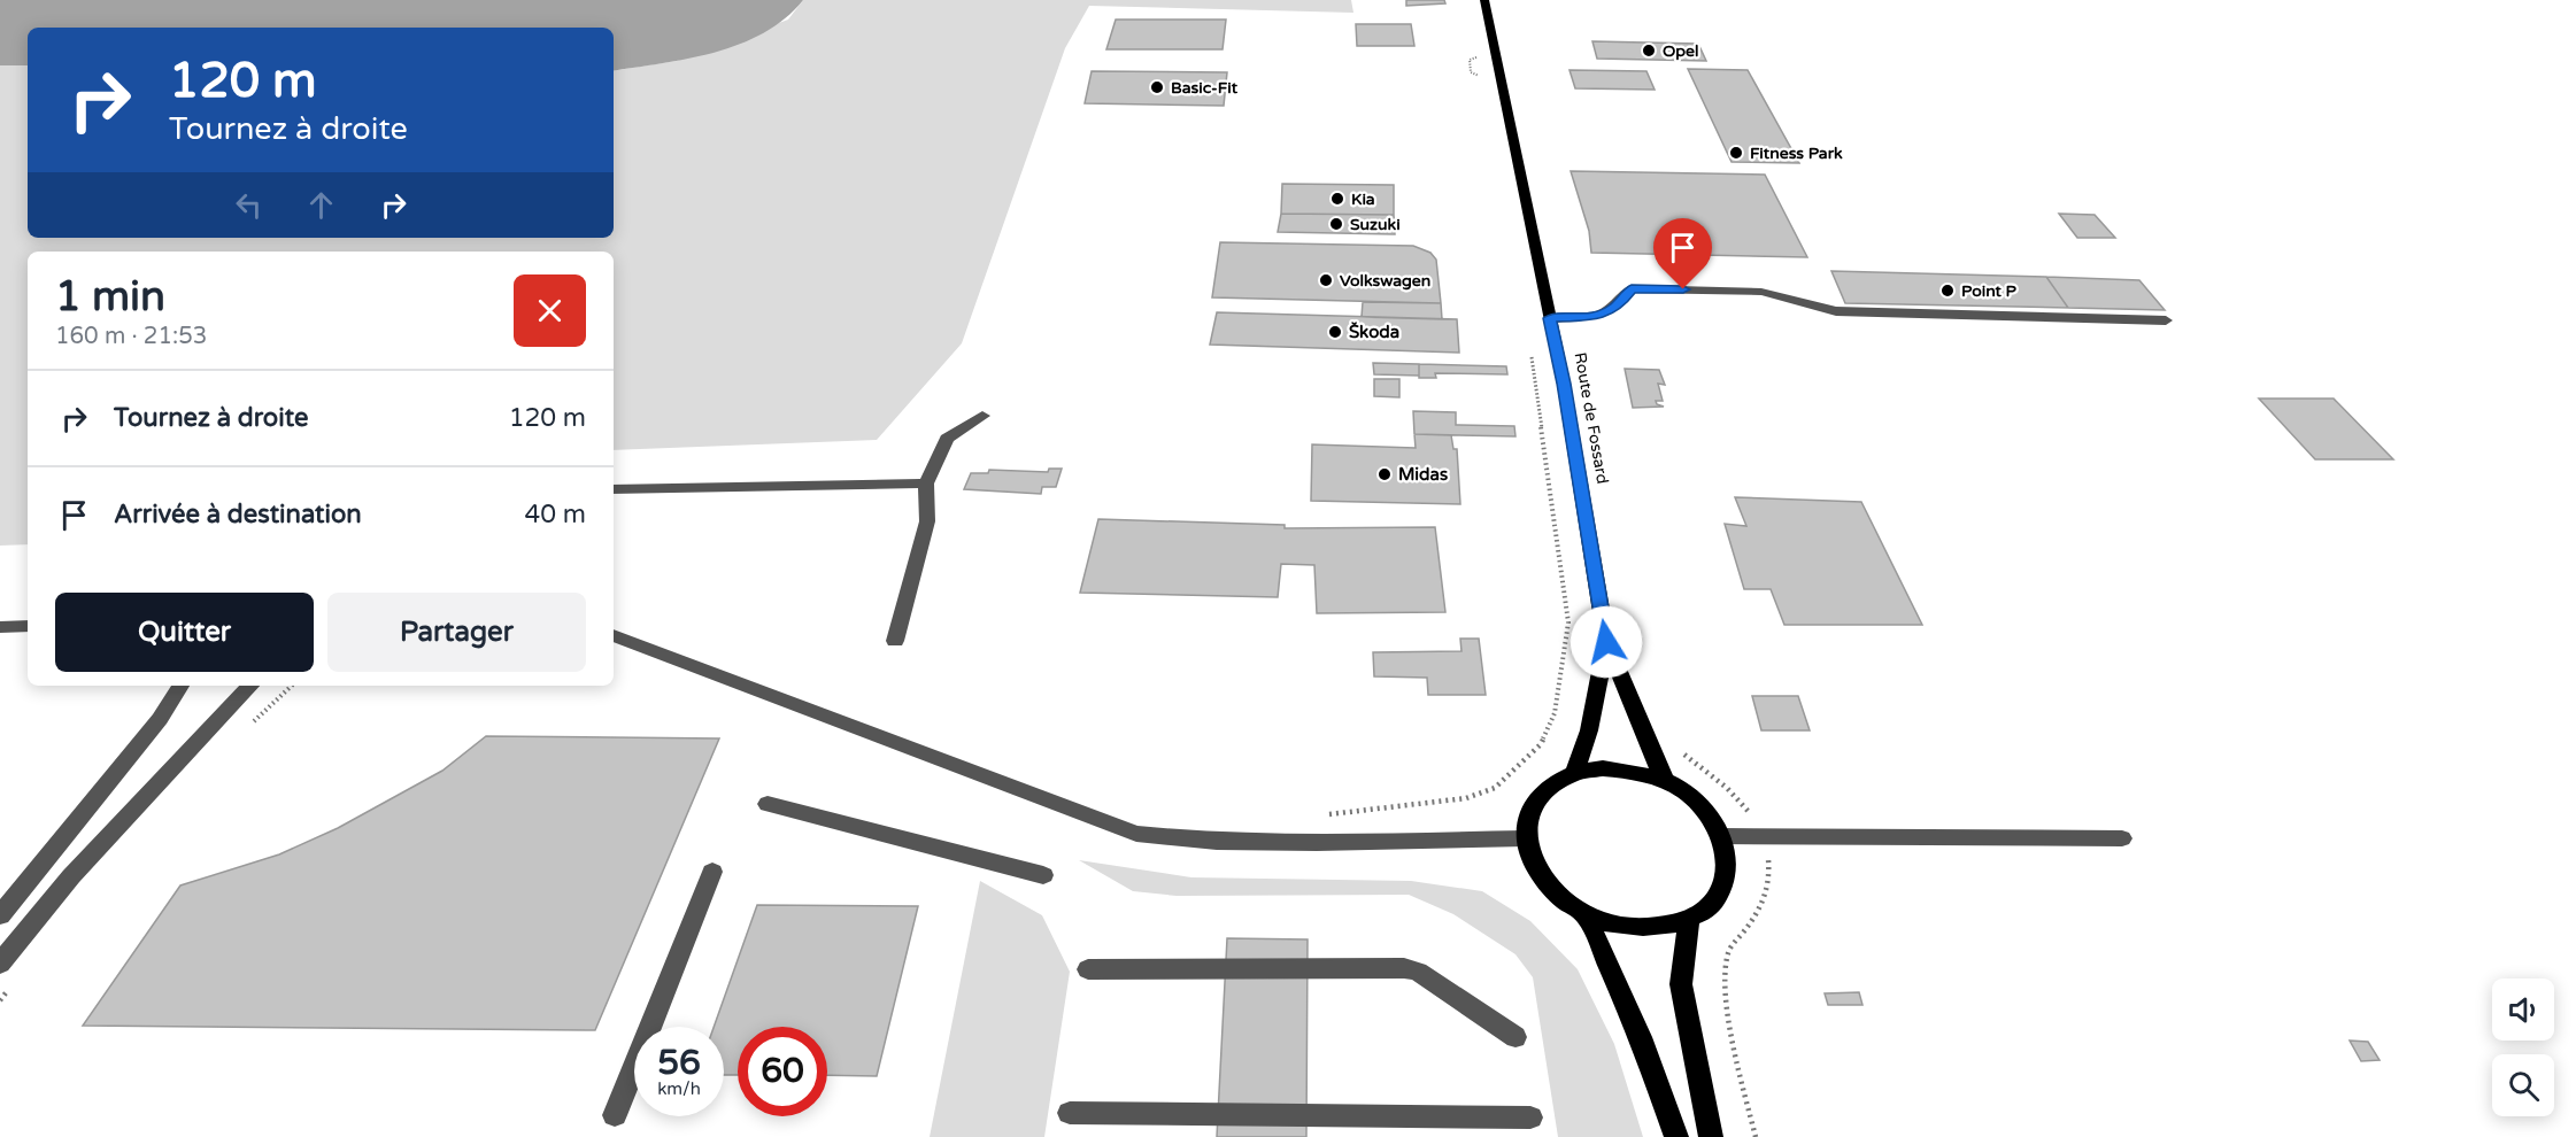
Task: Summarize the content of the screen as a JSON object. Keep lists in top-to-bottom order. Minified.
{"streets":{"main road":["Route de Fossard"]},"places":["Opel","Basic-Fit","Fitness Park","Kia","Suzuki","Volkswagen","Point P","Škoda","Midas"],"page":{"turn":["120 m","Tournez à droite"],"heading":["1 min","160 m · 21:53"],"list":[{"name":"Tournez à droite","value":"120 m"},{"name":"Arrivée à destination","value":"40 m"}],"buttons":["Quitter","Partager"],"speed":"56 km/h","limit":"60"}}
